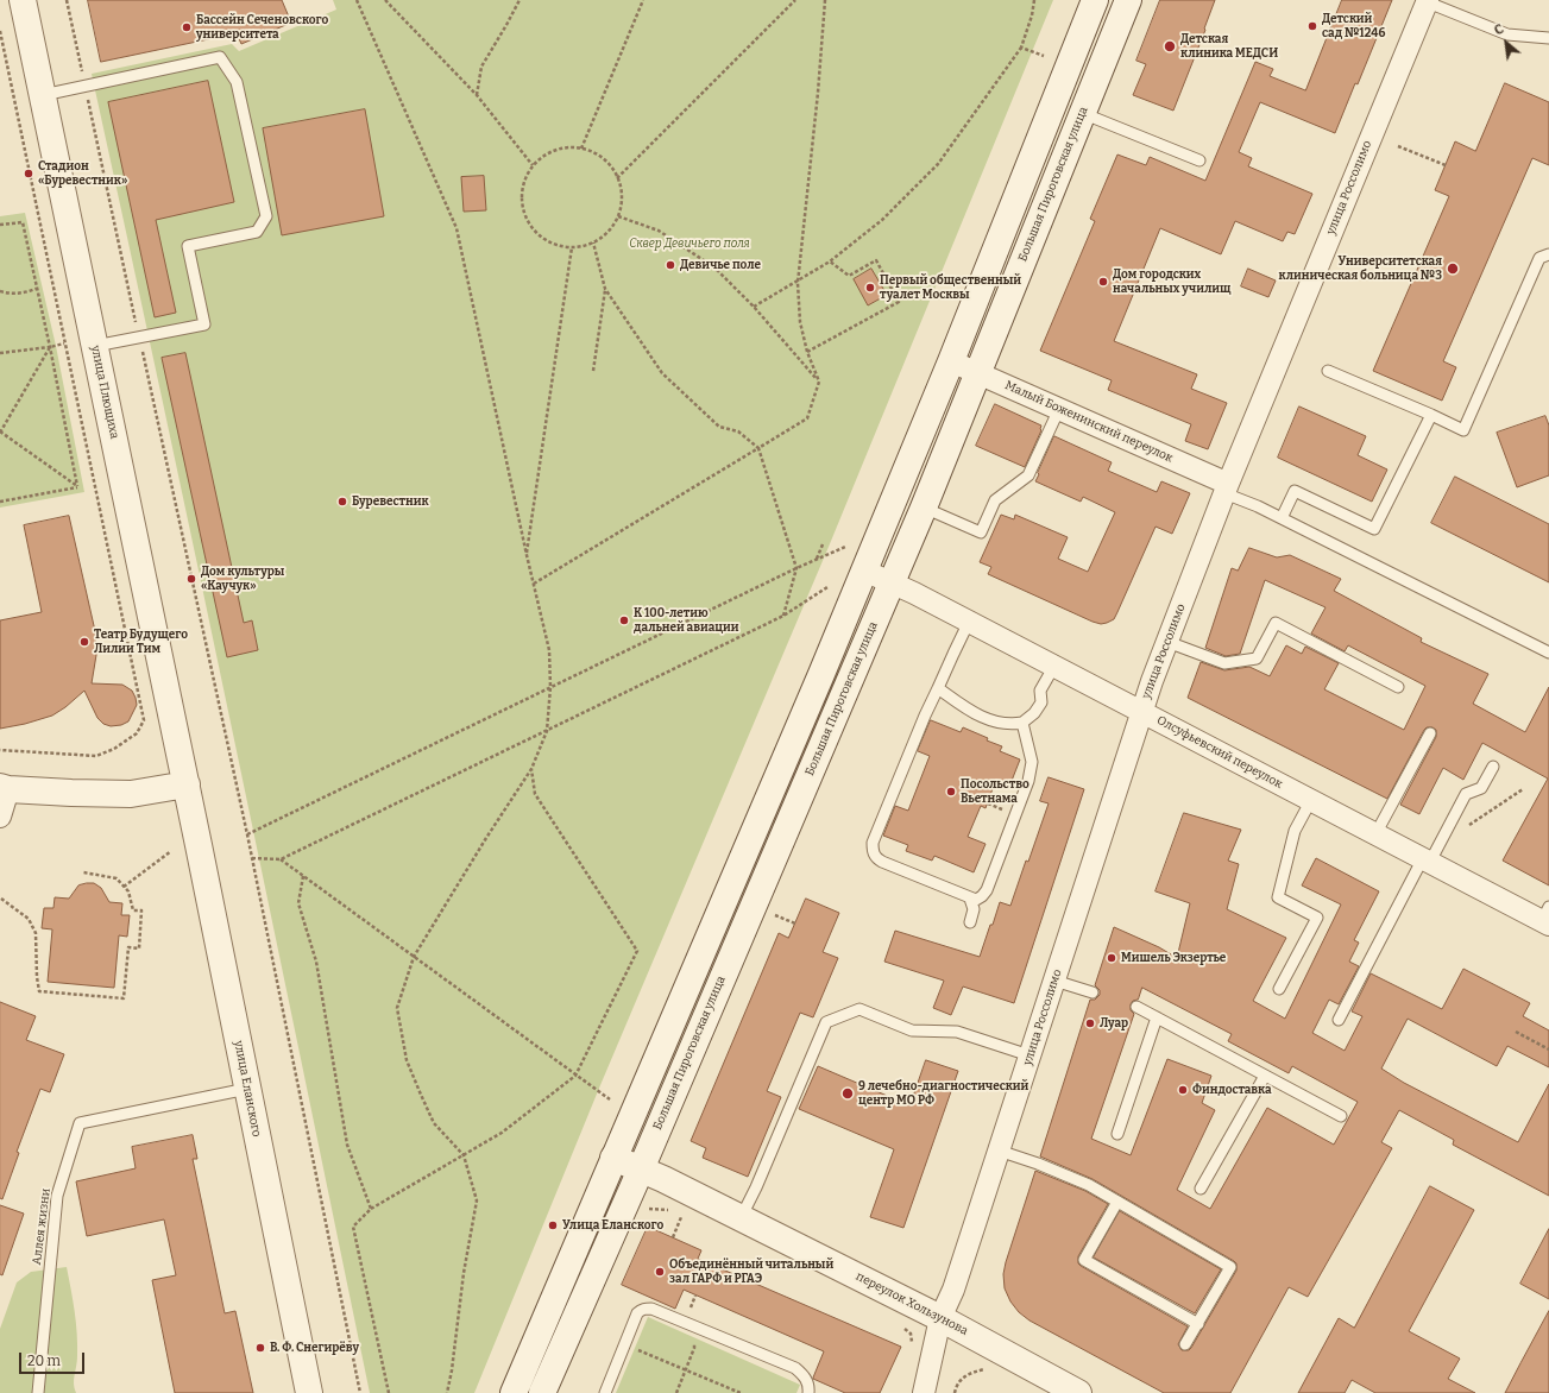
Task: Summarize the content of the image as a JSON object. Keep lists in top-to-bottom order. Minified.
{"streets":{"main road":["Большая Пироговская улица","улица Плющиха","улица Еланского","переулок Хользунова"],"street":["улица Россолимо","Малый Боженинский переулок","Олсуфьевский переулок"],"lane":["Аллея жизни"]},"crossings":[["Большая Пироговская улица","Малый Боженинский переулок"],["Большая Пироговская улица","Олсуфьевский переулок"],["Большая Пироговская улица","переулок Хользунова"],["улица Россолимо","Малый Боженинский переулок"],["улица Россолимо","Олсуфьевский переулок"],["улица Россолимо","переулок Хользунова"],["улица Плющиха","улица Еланского"],["улица Еланского","Аллея жизни"]],"parks":["Сквер Девичьего поля"],"places":["Детский сад №1246","Бассейн Сеченовского университета","Детская клиника МЕДСИ","Стадион «Буревестник»","Девичье поле","Университетская клиническая больница №3","Дом городских начальных училищ","Первый общественный туалет Москвы","Буревестник","Дом культуры «Каучук»","К 100-летию дальней авиации","Театр Будущего Лилии Тим","Посольство Вьетнама","Мишель Экзертье","Луар","Финдоставка","9 лечебно-диагностический центр МО РФ","Улица Еланского","Объединённый читальный зал ГАРФ и РГАЭ","В. Ф. Снегирёву"],"scale_bar":"20 m","north":"top left"}
